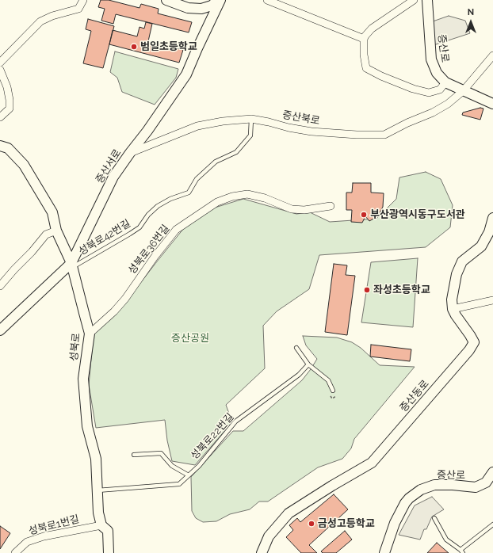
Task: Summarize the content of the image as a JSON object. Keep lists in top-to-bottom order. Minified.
{"streets":{"street":["증산로","증산북로","증산서로","성북로36번길","성북로","증산동로","성북로1번길"],"lane":["성북로42번길","성북로22번길"]},"crossings":[["증산로","증산북로"],["증산북로","증산서로"],["증산북로","성북로42번길"],["증산서로","성북로42번길"],["증산서로","성북로"],["성북로42번길","성북로"],["성북로36번길","성북로"],["성북로","성북로22번길"],["성북로","성북로1번길"]],"parks":["증산공원"],"places":["범일초등학교","부산광역시동구도서관","좌성초등학교","금성고등학교"],"north":"top"}
